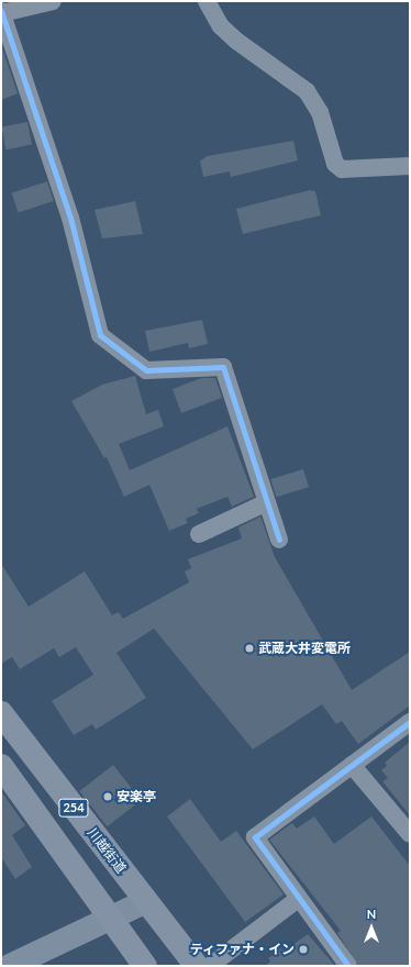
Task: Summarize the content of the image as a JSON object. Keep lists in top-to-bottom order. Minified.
{"streets":{"highway":["254","川越街道"]},"places":["武蔵大井変電所","安楽亭","ティファナ・イン"],"north":"top"}
